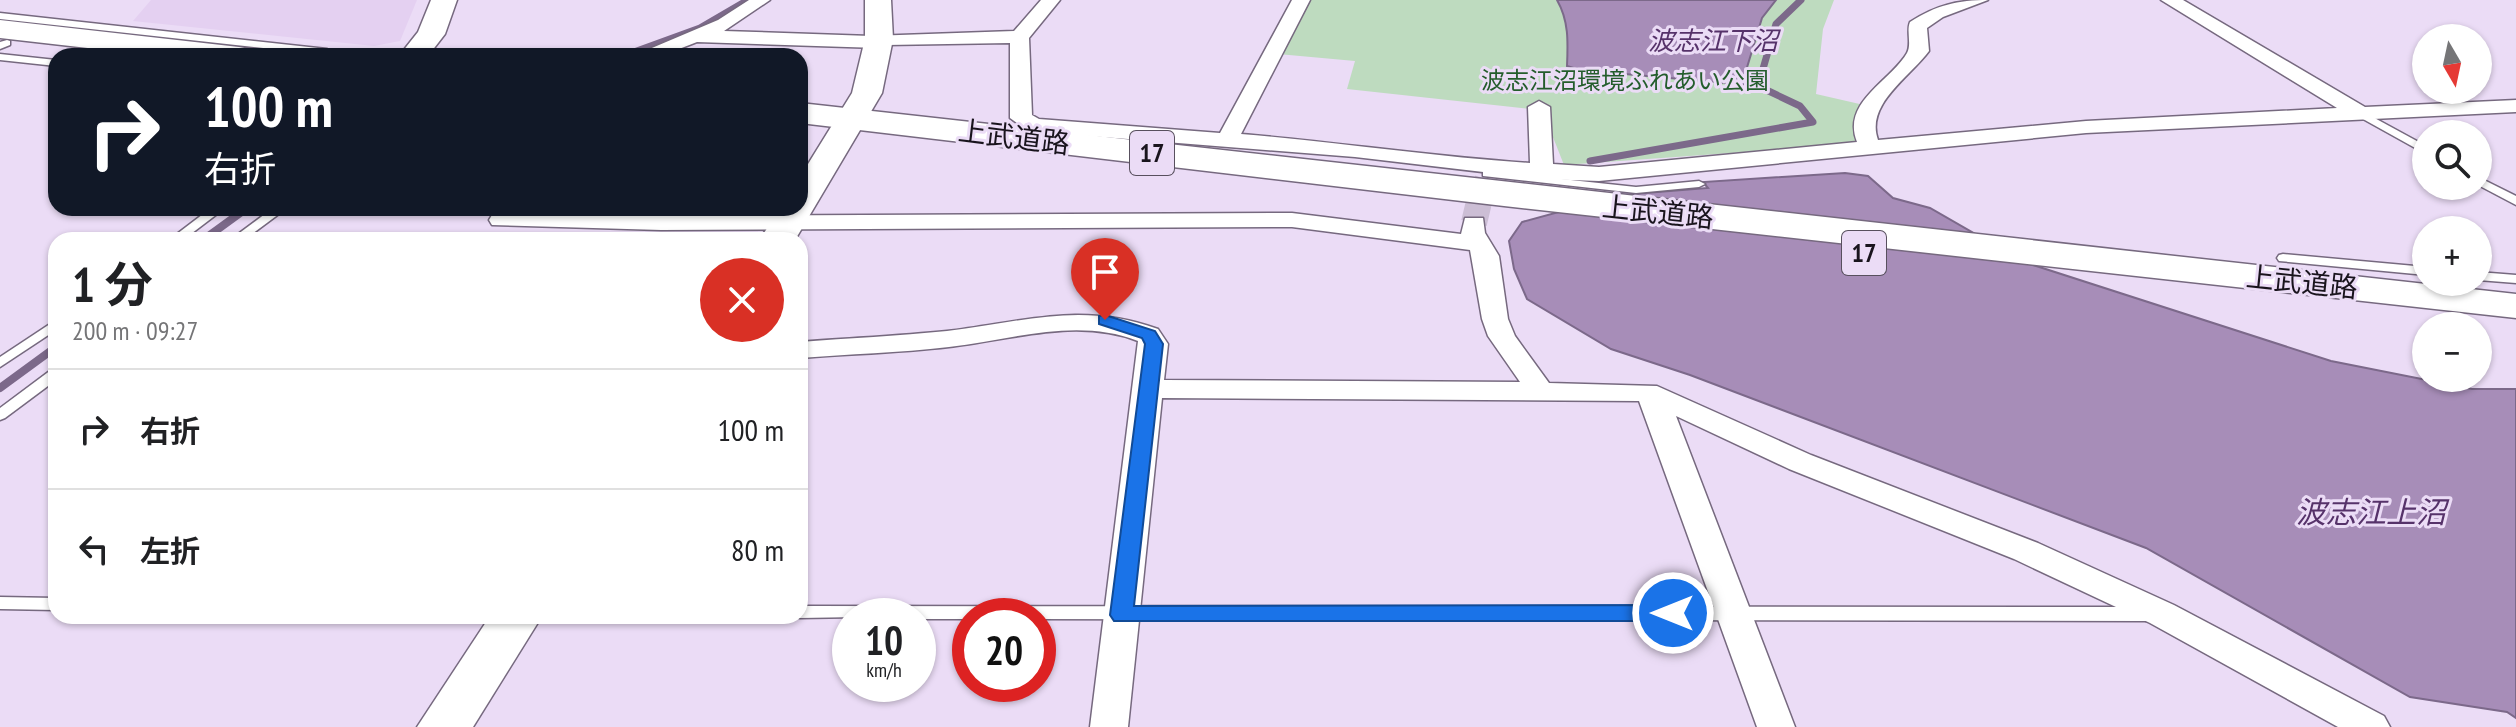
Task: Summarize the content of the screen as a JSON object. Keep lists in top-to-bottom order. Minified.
{"streets":{"highway":["上武道路","17"]},"water":["波志江下沼","波志江上沼"],"parks":["波志江沼環境ふれあい公園"],"north":"bottom","page":{"map_buttons":["+","−"],"turn":["100 m","右折"],"heading":["1 分","200 m · 09:27"],"list":[{"name":"右折","value":"100 m"},{"name":"左折","value":"80 m"}],"speed":"10 km/h","limit":"20"}}
